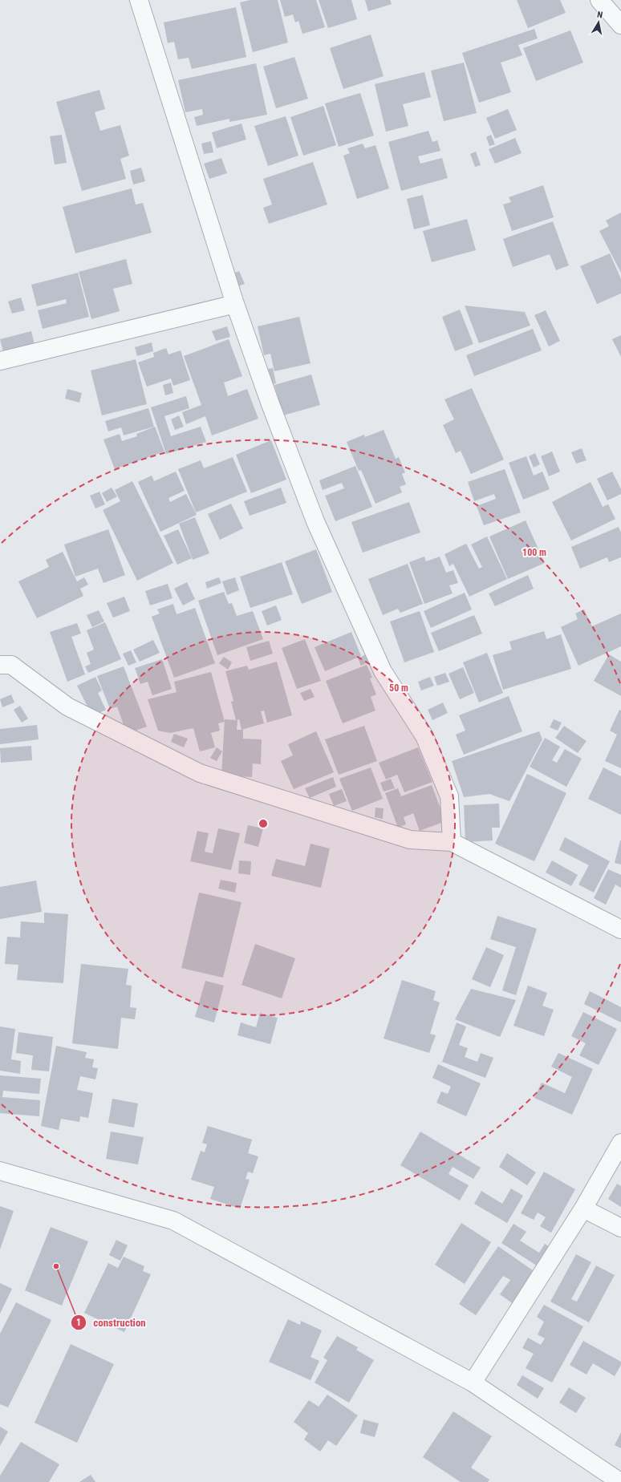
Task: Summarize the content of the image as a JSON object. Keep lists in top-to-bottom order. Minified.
{"places":["construction"],"north":"top","rings":["100 m","50 m"]}
